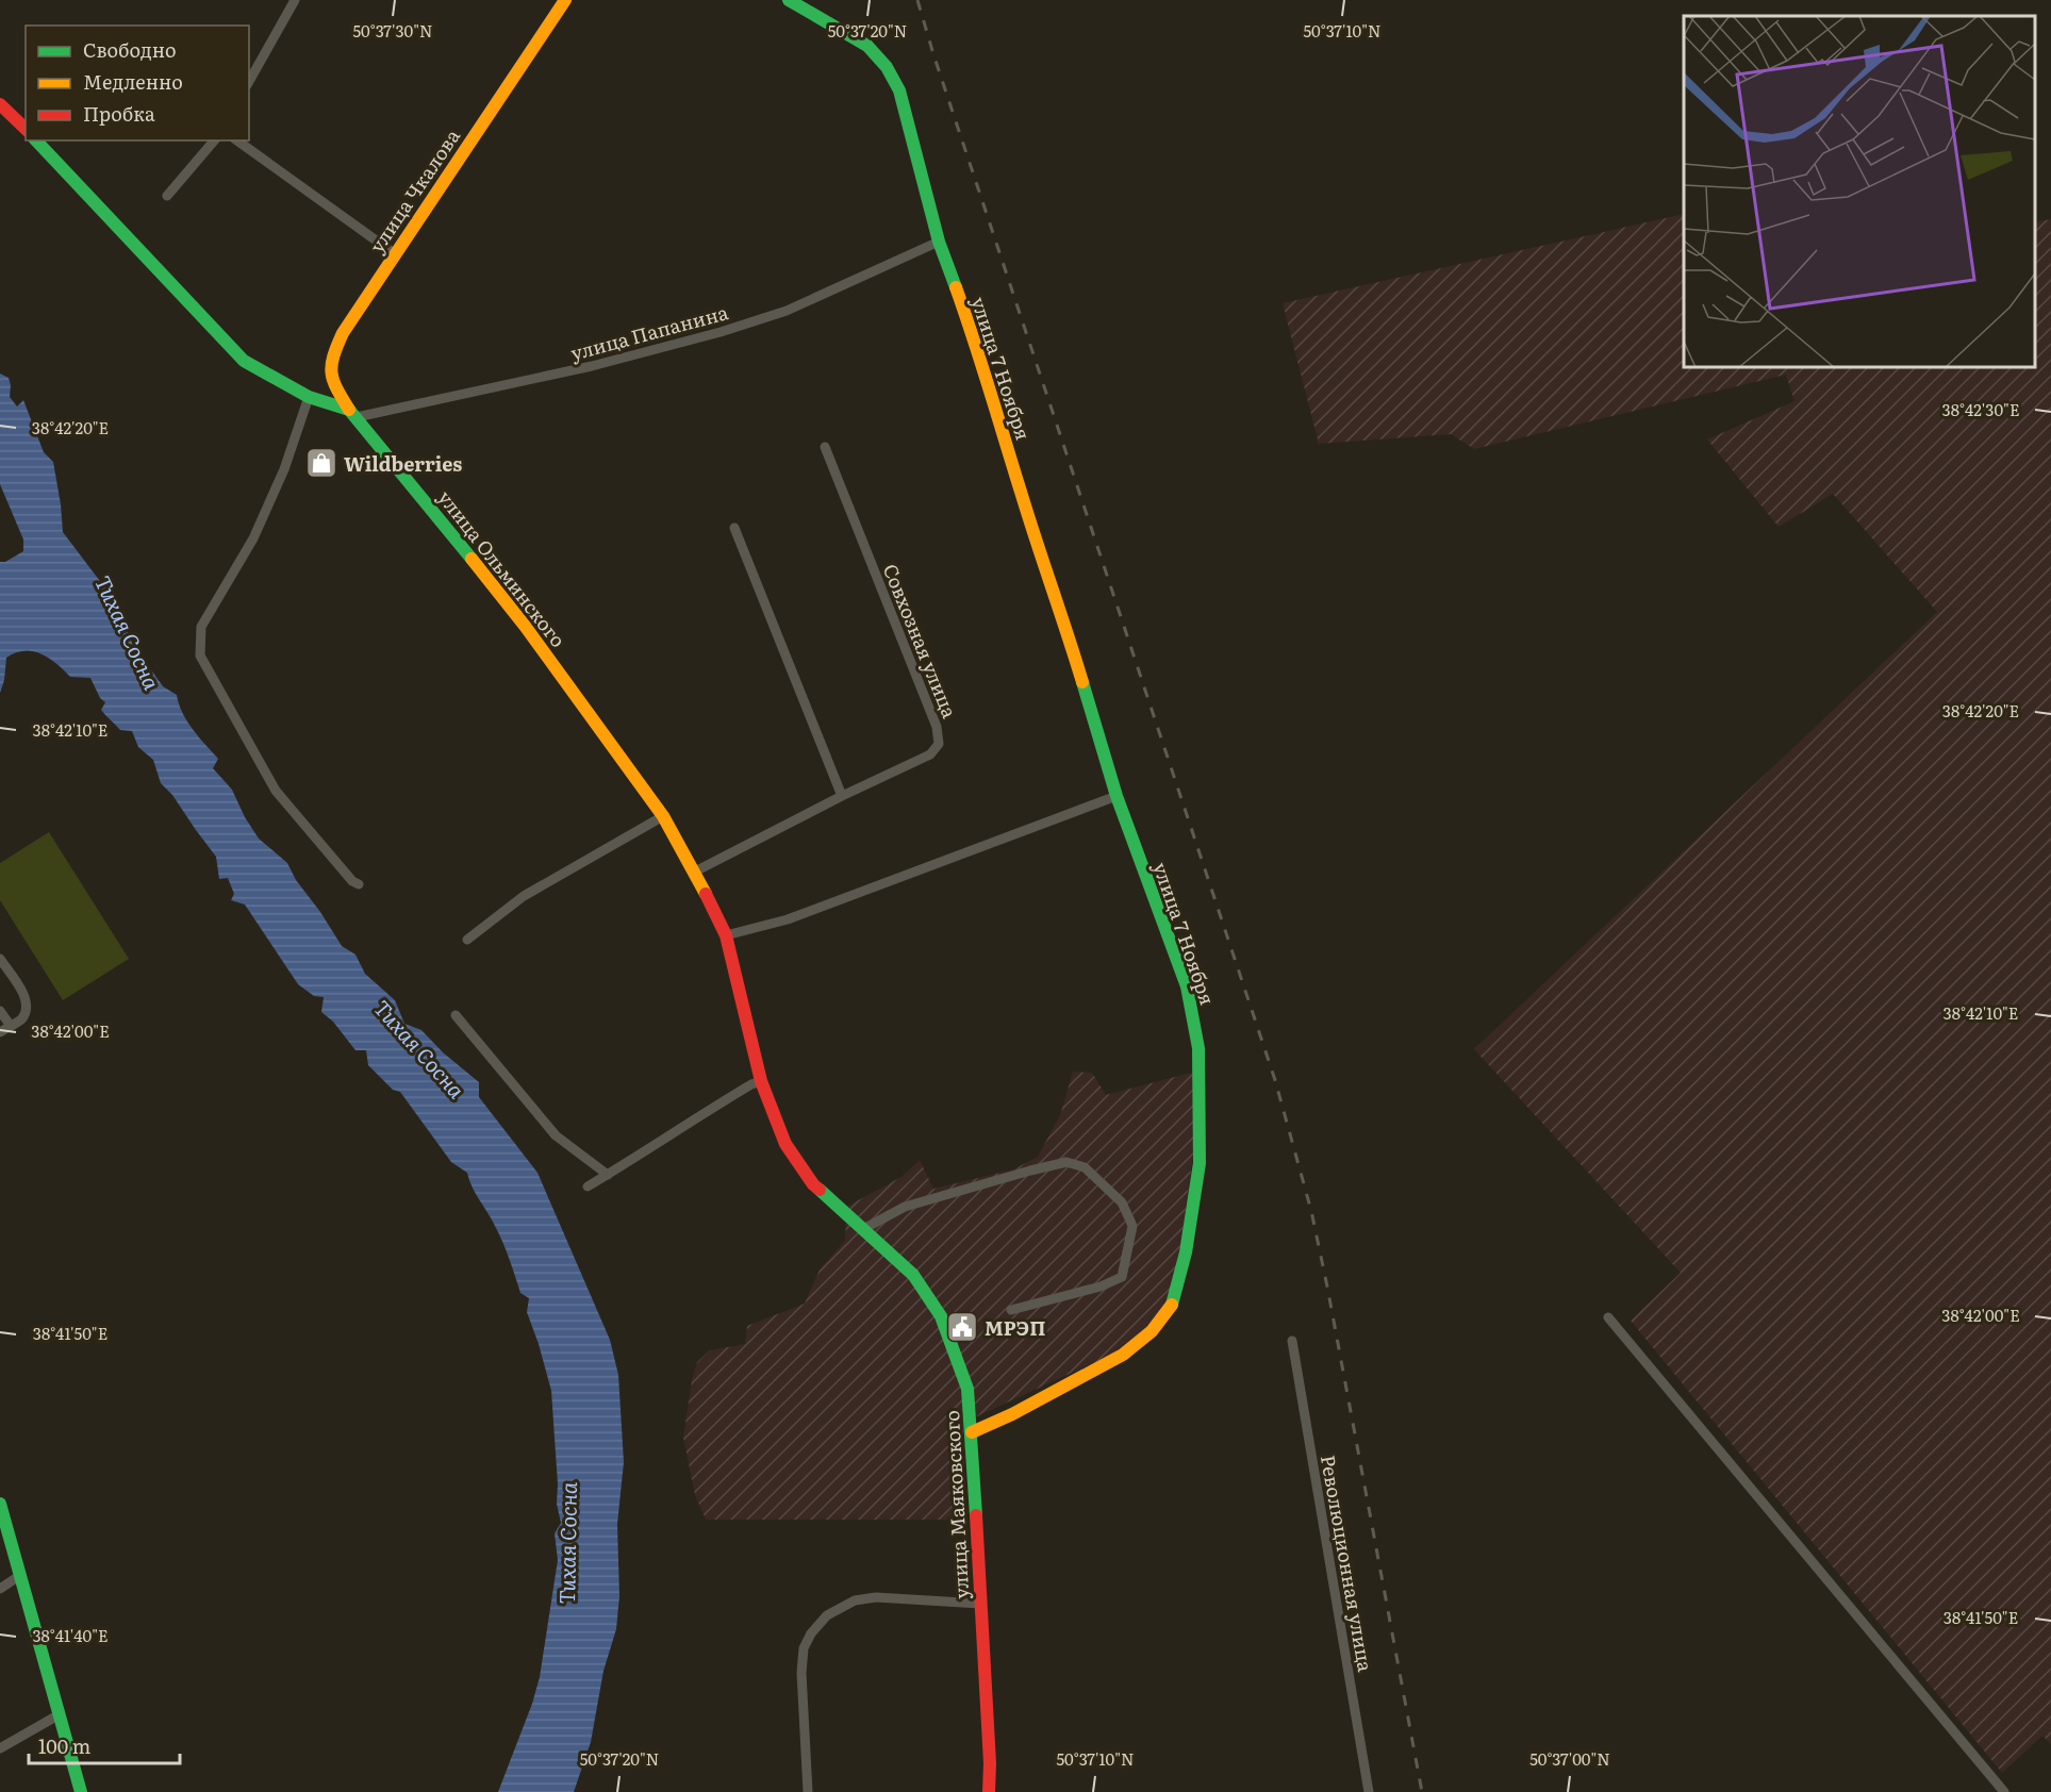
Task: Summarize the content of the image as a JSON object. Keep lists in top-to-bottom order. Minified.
{"streets":{"street":["улица Чкалова","улица Папанина","улица 7 Ноября","улица Ольминского","Совхозная улица","улица Маяковского","Революционная улица"]},"crossings":[["улица Чкалова","улица Папанина"],["улица Чкалова","улица Ольминского"],["улица Папанина","улица 7 Ноября"],["улица Папанина","улица Ольминского"],["улица 7 Ноября","улица Маяковского"],["улица Ольминского","Совхозная улица"],["улица Ольминского","улица Маяковского"]],"water":["Тихая Сосна"],"places":{"shop":["Wildberries"],"public building":["МРЭП"]},"legend":["Свободно","Медленно","Пробка"],"scale_bar":"100 m","coordinates":["50°37'30\"N","50°37'20\"N","50°37'10\"N","38°42'30\"E","38°42'20\"E","38°42'10\"E","38°42'00\"E","38°41'50\"E","38°41'40\"E","50°37'00\"N"]}
